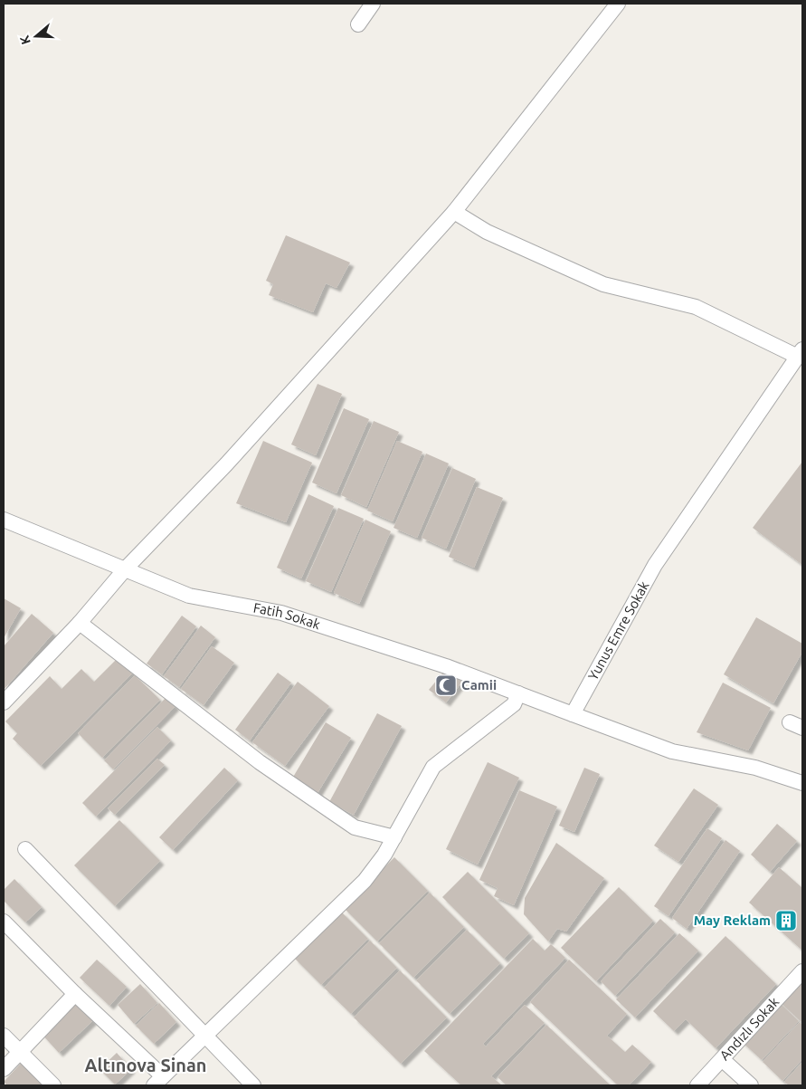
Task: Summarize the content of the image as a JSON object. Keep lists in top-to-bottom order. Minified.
{"streets":{"street":["Fatih Sokak","Yunus Emre Sokak","Andızlı Sokak"]},"crossings":[["Fatih Sokak","Yunus Emre Sokak"]],"districts":["Altınova Sinan"],"places":{"mosque":["Camii"],"building":["May Reklam"]},"north":"left"}
